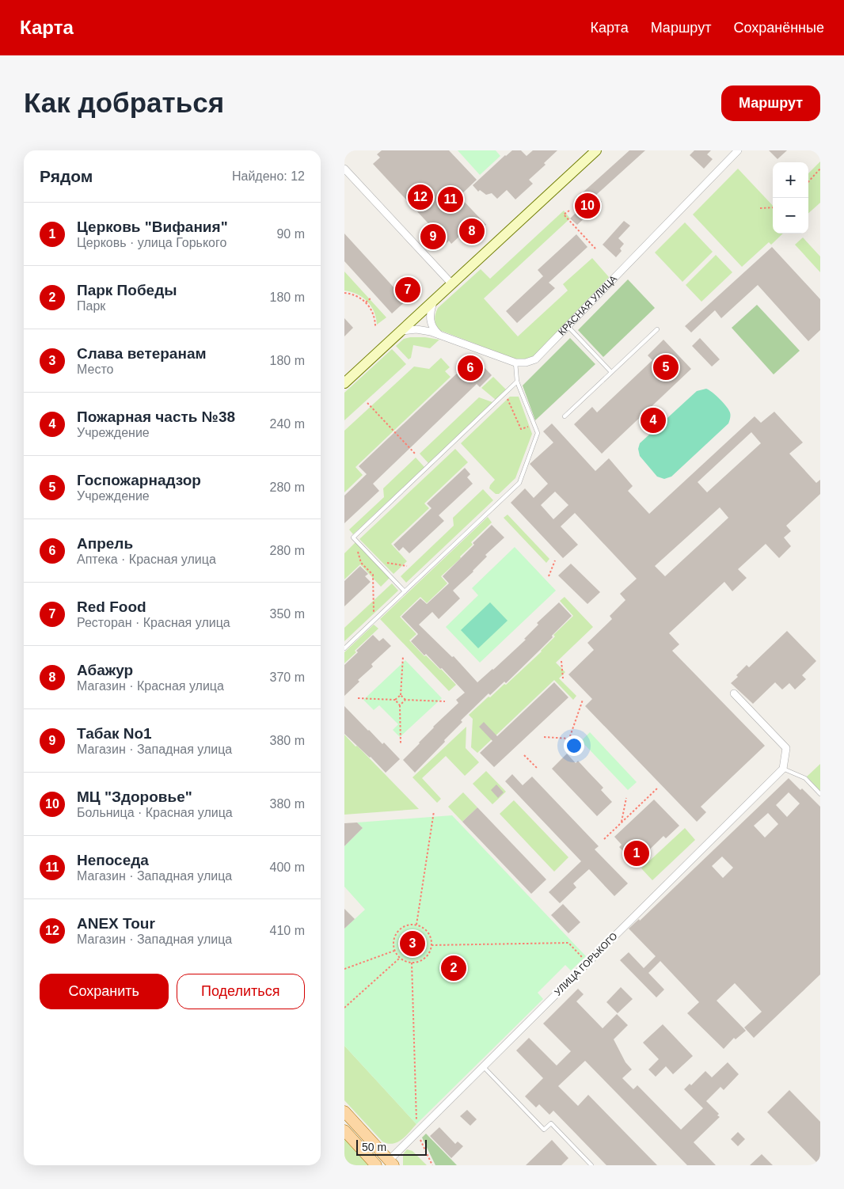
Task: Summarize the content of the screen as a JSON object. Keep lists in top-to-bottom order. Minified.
{"streets":{"street":["КРАСНАЯ УЛИЦА","УЛИЦА ГОРЬКОГО"]},"scale_bar":"50 m","page":{"header":"Карта","nav":["Карта","Маршрут","Сохранённые"],"buttons":["Маршрут",["Сохранить","Поделиться"]],"title":"Как добраться","heading":["Рядом","Найдено: 12"],"map_buttons":["+","−"],"pins":["12","11","10","8","9","7","5","6","4","1","3","2"],"list":[{"mark":"1","name":"Церковь \"Вифания\"","note":"Церковь · улица Горького","value":"90 m"},{"mark":"2","name":"Парк Победы","note":"Парк","value":"180 m"},{"mark":"3","name":"Слава ветеранам","note":"Место","value":"180 m"},{"mark":"4","name":"Пожарная часть №38","note":"Учреждение","value":"240 m"},{"mark":"5","name":"Госпожарнадзор","note":"Учреждение","value":"280 m"},{"mark":"6","name":"Апрель","note":"Аптека · Красная улица","value":"280 m"},{"mark":"7","name":"Red Food","note":"Ресторан · Красная улица","value":"350 m"},{"mark":"8","name":"Абажур","note":"Магазин · Красная улица","value":"370 m"},{"mark":"9","name":"Табак No1","note":"Магазин · Западная улица","value":"380 m"},{"mark":"10","name":"МЦ \"Здоровье\"","note":"Больница · Красная улица","value":"380 m"},{"mark":"11","name":"Непоседа","note":"Магазин · Западная улица","value":"400 m"},{"mark":"12","name":"ANEX Tour","note":"Магазин · Западная улица","value":"410 m"}],"scale":"50 m"}}
